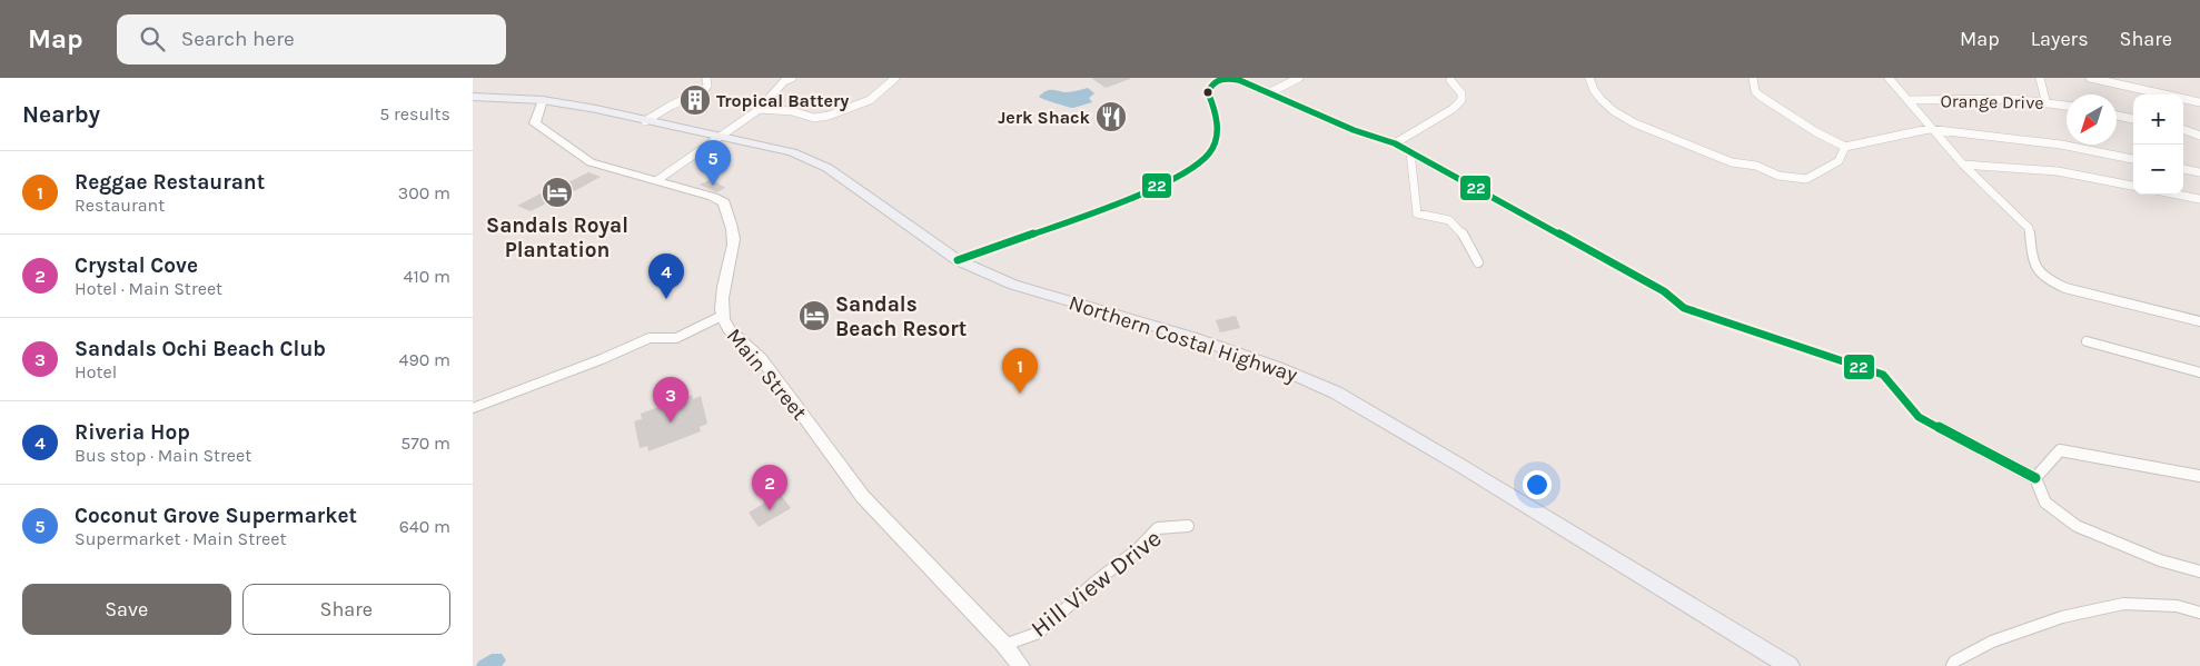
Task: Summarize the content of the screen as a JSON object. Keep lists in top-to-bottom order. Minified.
{"streets":{"main road":["Northern Costal Highway"],"street":["Orange Drive","Main Street","Hill View Drive"]},"crossings":[["Northern Costal Highway","Main Street"],["Main Street","Hill View Drive"]],"places":{"building":["Tropical Battery"],"restaurant":["Jerk Shack"],"hotel":["Sandals Royal Plantation","Sandals Beach Resort"]},"lines":["transit line 22"],"north":"bottom left","page":{"header":"Map","search":"Search here","nav":["Map","Layers","Share"],"heading":["Nearby","5 results"],"map_buttons":["+","−"],"pins":["5","4","1","3","2"],"list":[{"mark":"1","name":"Reggae Restaurant","note":"Restaurant","value":"300 m"},{"mark":"2","name":"Crystal Cove","note":"Hotel · Main Street","value":"410 m"},{"mark":"3","name":"Sandals Ochi Beach Club","note":"Hotel","value":"490 m"},{"mark":"4","name":"Riveria Hop","note":"Bus stop · Main Street","value":"570 m"},{"mark":"5","name":"Coconut Grove Supermarket","note":"Supermarket · Main Street","value":"640 m"}],"buttons":["Save","Share"]}}
